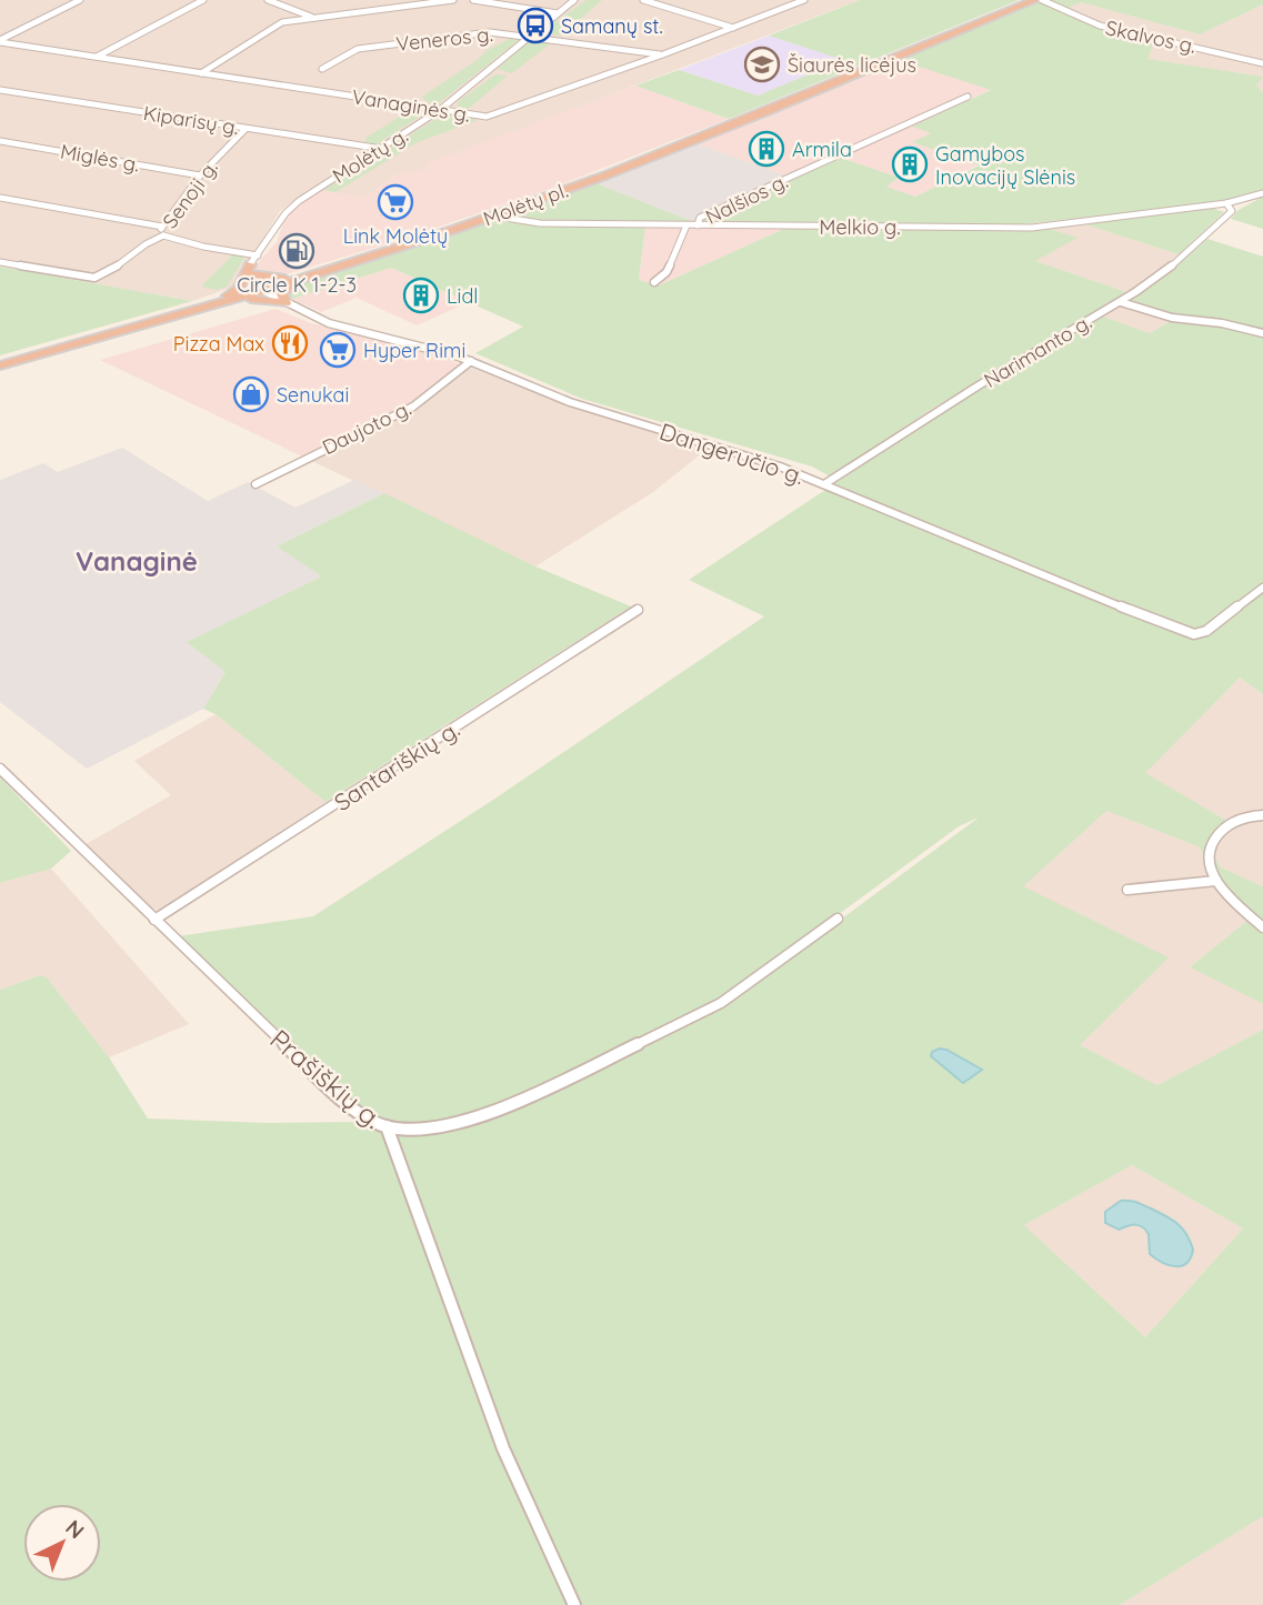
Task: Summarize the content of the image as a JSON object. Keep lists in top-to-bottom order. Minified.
{"streets":{"highway":["Molėtų pl."],"street":["Skalvos g.","Veneros g.","Vanaginės g.","Kiparisų g.","Molėtų g.","Miglės g.","Senoji g.","Nalšios g.","Melkio g.","Narimanto g.","Daujoto g.","Dangeručio g.","Santariškių g.","Prašiškių g."]},"crossings":[["Veneros g.","Vanaginės g."],["Veneros g.","Molėtų g."],["Vanaginės g.","Molėtų g."],["Kiparisų g.","Molėtų g."],["Kiparisų g.","Senoji g."],["Molėtų g.","Molėtų pl."],["Molėtų g.","Dangeručio g."],["Miglės g.","Senoji g."],["Nalšios g.","Melkio g."],["Molėtų pl.","Melkio g."],["Molėtų pl.","Dangeručio g."],["Melkio g.","Narimanto g."],["Narimanto g.","Dangeručio g."],["Daujoto g.","Dangeručio g."],["Santariškių g.","Prašiškių g."]],"districts":["Vanaginė"],"places":{"bus stop":["Samanų st."],"school or university":["Šiaurės licėjus"],"building":["Armila","Gamybos Inovacijų Slėnis","Lidl"],"supermarket":["Link Molėtų","Hyper Rimi"],"fuel station":["Circle K 1-2-3"],"restaurant":["Pizza Max"],"shop":["Senukai"]},"north":"top right"}
